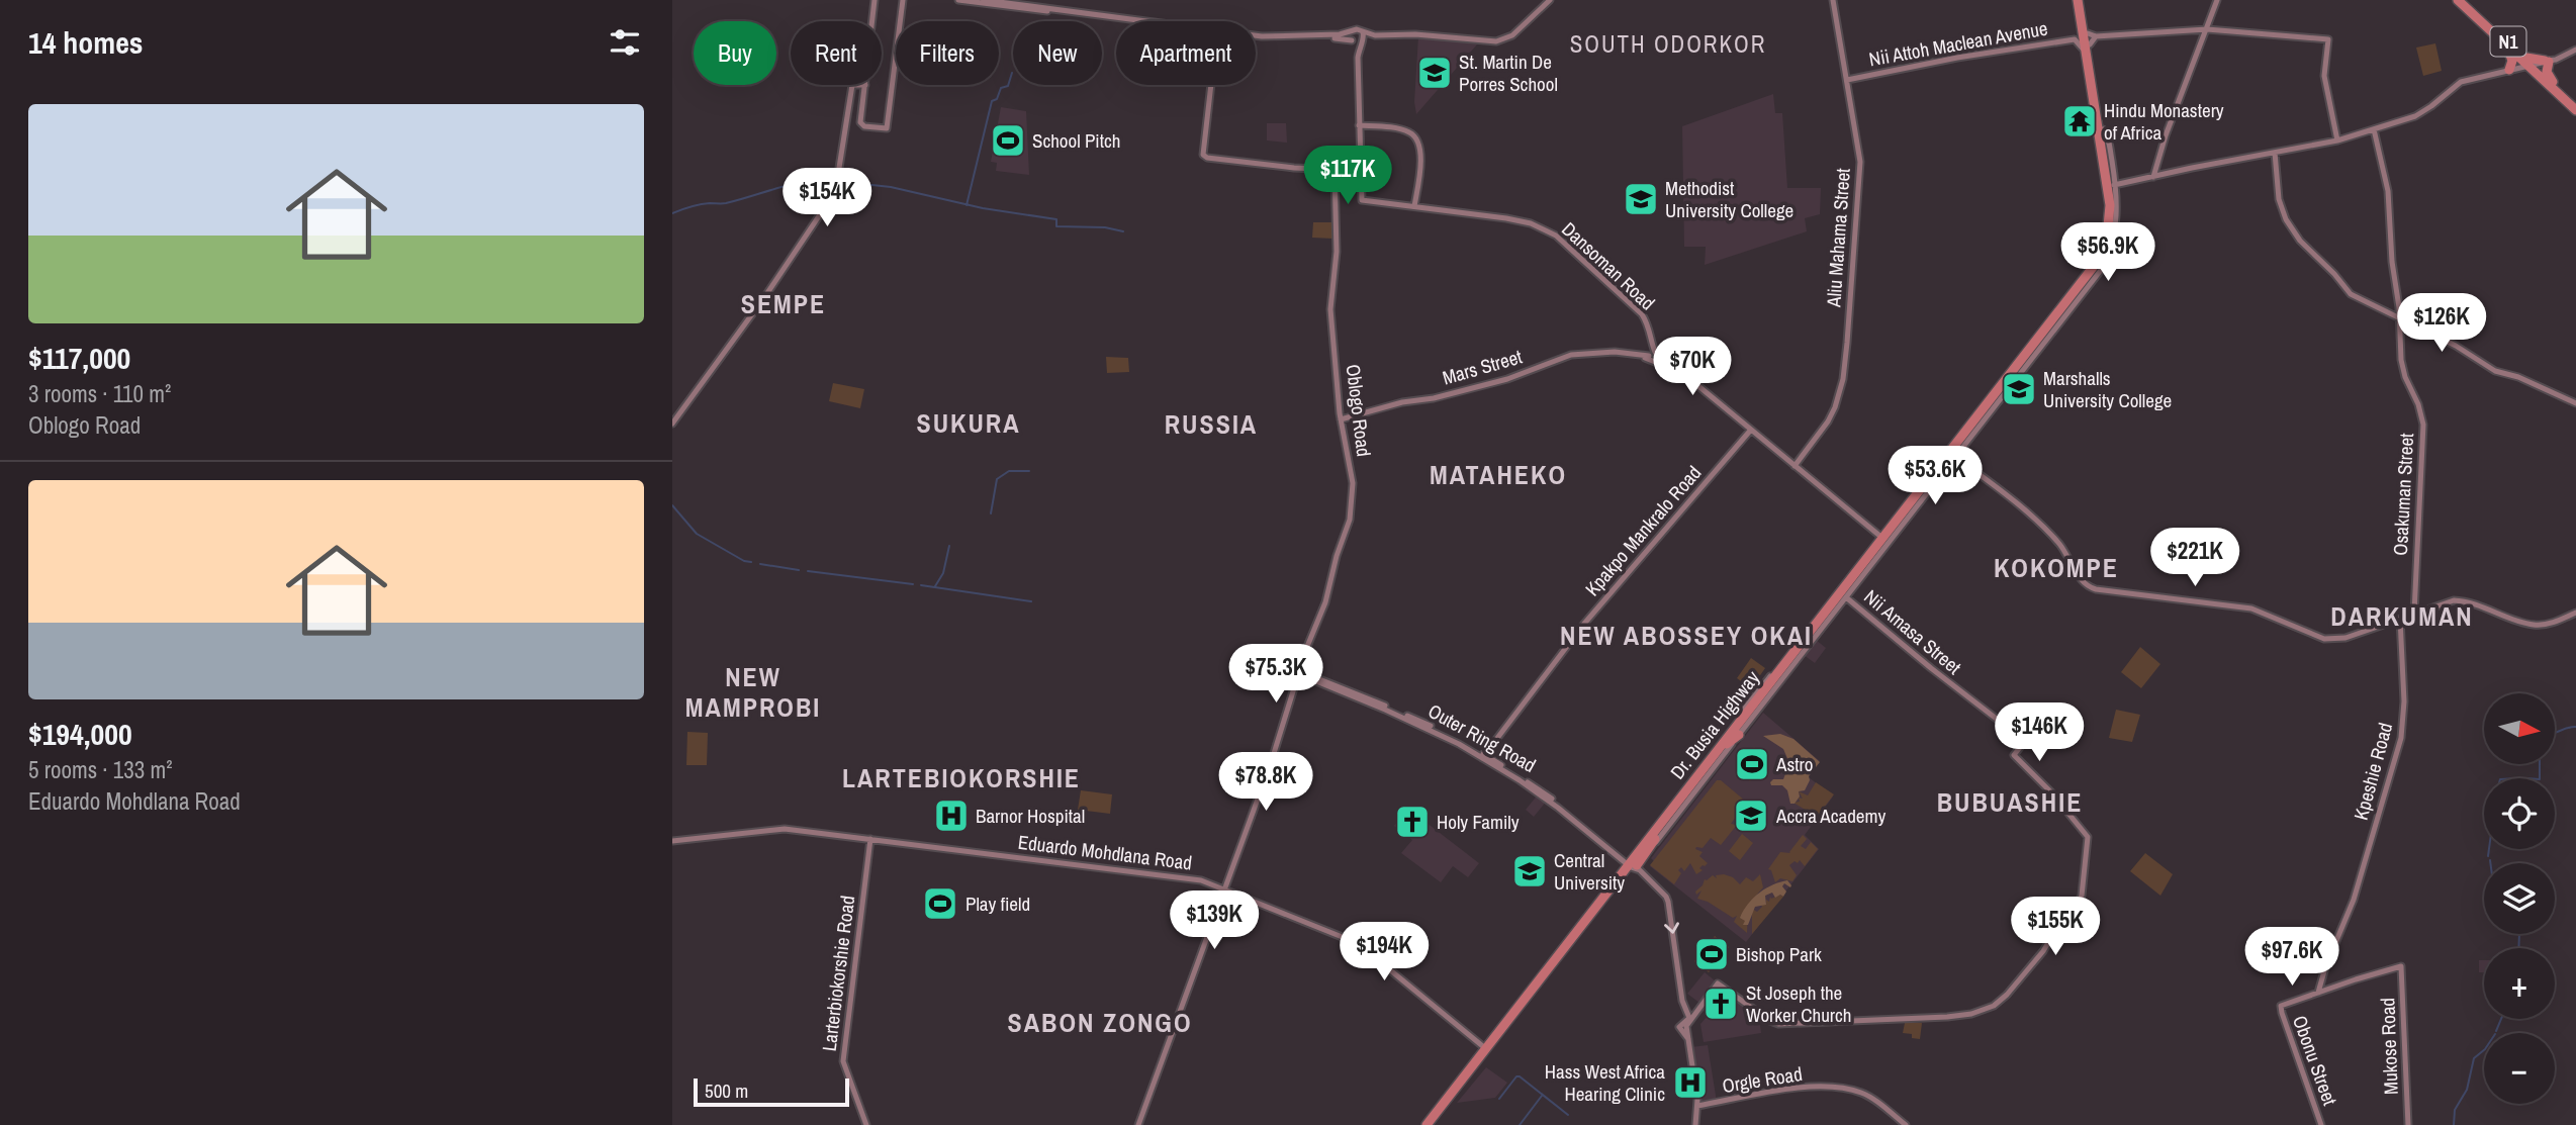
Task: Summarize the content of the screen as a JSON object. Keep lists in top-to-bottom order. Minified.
{"streets":{"highway":["N1","Dr. Busia Highway"],"street":["Nii Attoh Maclean Avenue","Aliu Mahama Street","Dansoman Road","Mars Street","Oblogo Road","Osakuman Street","Kpakpo Mankralo Road","Nii Amasa Street","Outer Ring Road","Kpeshie Road","Eduardo Mohdlana Road","Larterbiokorshie Road","Mukose Road","Obonu Street","Orgle Road"]},"crossings":[["Nii Attoh Maclean Avenue","Aliu Mahama Street"],["Dansoman Road","Mars Street"],["Mars Street","Oblogo Road"],["Oblogo Road","Outer Ring Road"],["Oblogo Road","Eduardo Mohdlana Road"],["Kpakpo Mankralo Road","Outer Ring Road"],["Nii Amasa Street","Dr. Busia Highway"],["Nii Amasa Street","Outer Ring Road"],["Dr. Busia Highway","Outer Ring Road"],["Dr. Busia Highway","Eduardo Mohdlana Road"],["Kpeshie Road","Mukose Road"],["Kpeshie Road","Obonu Street"],["Eduardo Mohdlana Road","Larterbiokorshie Road"],["Mukose Road","Obonu Street"]],"districts":["SOUTH ODORKOR","SEMPE","SUKURA","RUSSIA","MATAHEKO","KOKOMPE","DARKUMAN","NEW ABOSSEY OKAI","NEW MAMPROBI","LARTEBIOKORSHIE","BUBUASHIE","SABON ZONGO"],"places":{"school or university":["St. Martin De Porres School","Methodist University College","Marshalls University College","Accra Academy","Central University"],"temple":["Hindu Monastery of Africa"],"sports":["School Pitch","Astro","Play field","Bishop Park"],"hospital":["Barnor Hospital","Hass West Africa Hearing Clinic"],"church":["Holy Family","St Joseph the Worker Church"]},"scale_bar":"500 m","north":"right","page":{"heading":"14 homes","chip":["Buy","Rent","Filters","New","Apartment"],"list":[{"name":"$117,000","note":"3 rooms · 110 m² · Oblogo Road"},{"name":"$194,000","note":"5 rooms · 133 m² · Eduardo Mohdlana Road"}],"price":["$117K","$154K","$56.9K","$126K","$70K","$53.6K","$221K","$75.3K","$146K","$78.8K","$139K","$155K","$194K","$97.6K"],"map_buttons":["+","−"],"scale":"500 m"}}
